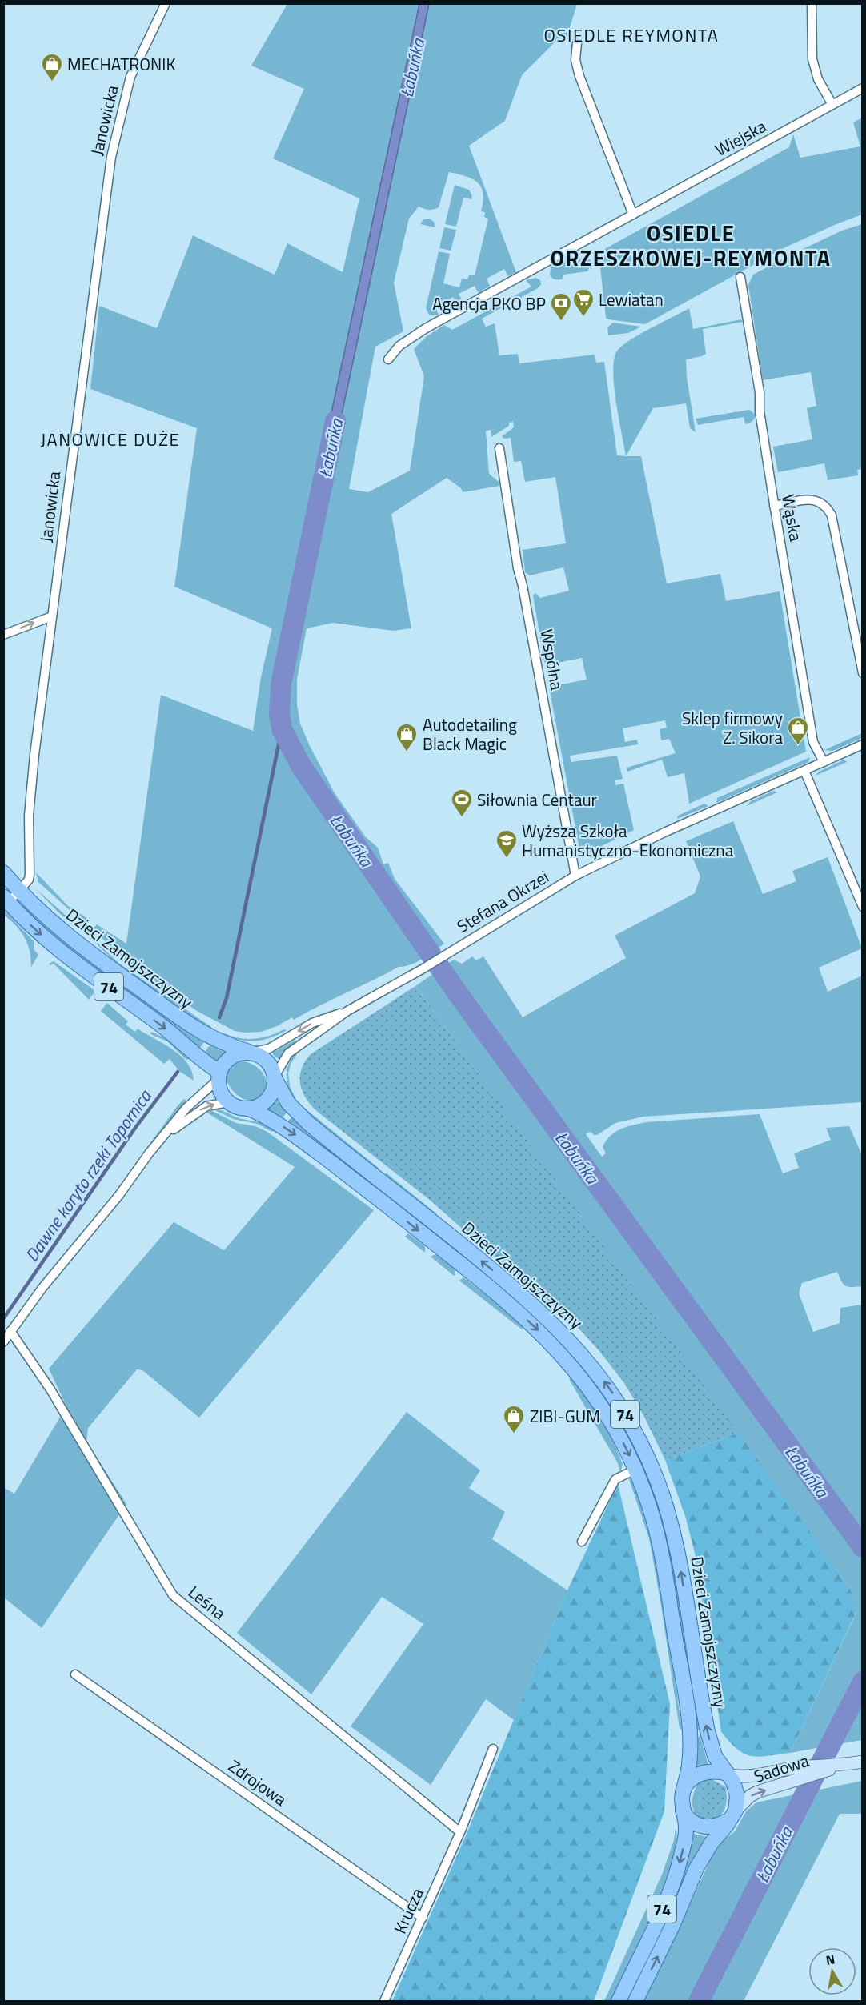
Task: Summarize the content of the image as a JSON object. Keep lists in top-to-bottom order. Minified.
{"streets":{"main road":["Dzieci Zamojszczyzny","74","Sadowa"],"street":["Janowicka","Wiejska","Wąska","Wspólna","Stefana Okrzei","Leśna","Zdrojowa","Krucza"]},"crossings":[["Janowicka","Dzieci Zamojszczyzny"],["Wąska","Stefana Okrzei"],["Wspólna","Stefana Okrzei"],["Stefana Okrzei","Dzieci Zamojszczyzny"],["Stefana Okrzei","74"],["Dzieci Zamojszczyzny","74"],["Dzieci Zamojszczyzny","Sadowa"],["74","Sadowa"],["Leśna","Krucza"],["Zdrojowa","Krucza"]],"districts":["OSIEDLE REYMONTA","OSIEDLE ORZESZKOWEJ-REYMONTA","JANOWICE DUŻE"],"water":["Łabuńka","Dawne koryto rzeki Topornica"],"places":{"shop":["MECHATRONIK","Sklep firmowy Z. Sikora","Autodetailing Black Magic","ZIBI-GUM"],"supermarket":["Lewiatan"],"bank":["Agencja PKO BP"],"sports":["Siłownia Centaur"],"school or university":["Wyższa Szkoła Humanistyczno-Ekonomiczna"]},"north":"top"}
